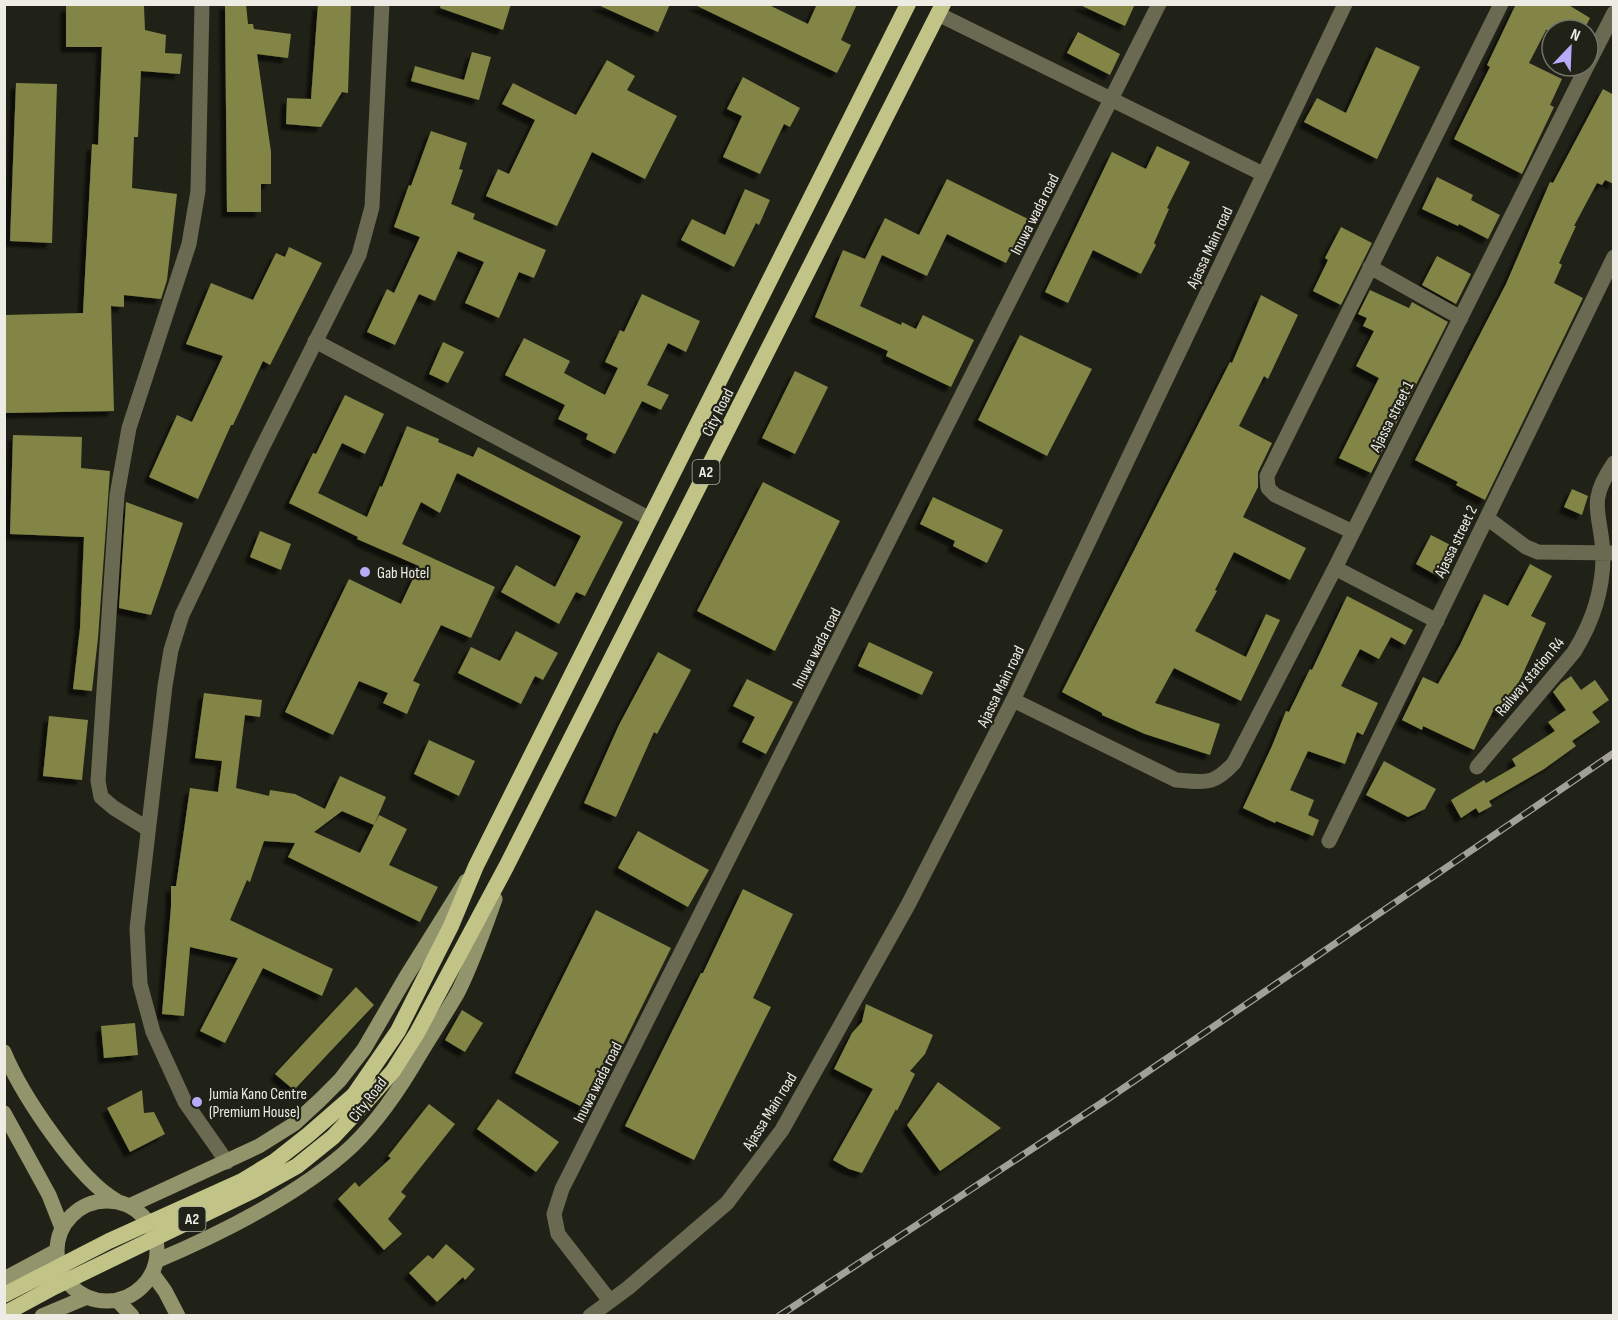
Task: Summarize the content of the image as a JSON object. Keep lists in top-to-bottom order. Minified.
{"streets":{"highway":["City Road","A2"],"street":["Inuwa wada road","Ajassa Main road","Ajassa street 1","Ajassa street 2","Railway station R4"]},"crossings":[["Inuwa wada road","Ajassa Main road"],["Ajassa Main road","Ajassa street 1"],["City Road","A2"]],"places":["Gab Hotel","Jumia Kano Centre (Premium House)"],"north":"top right"}
